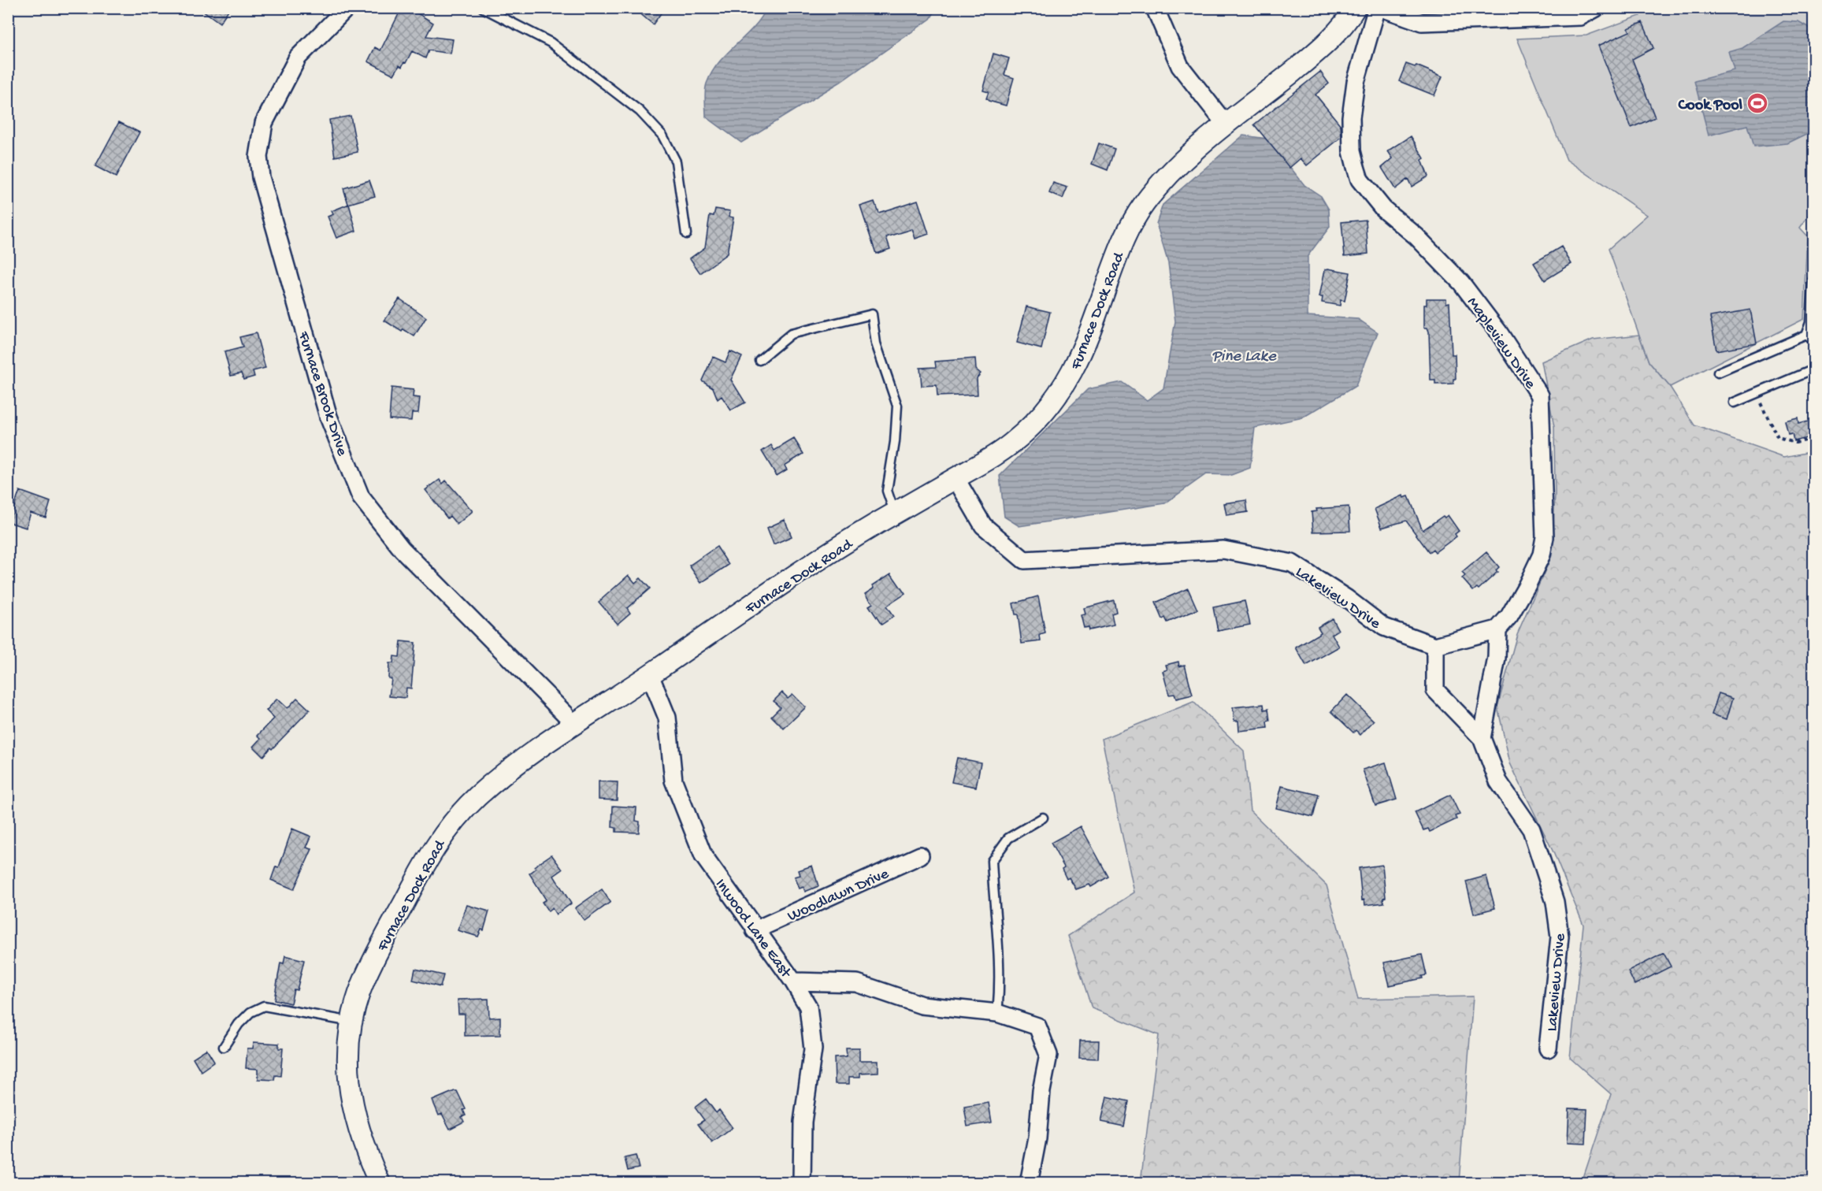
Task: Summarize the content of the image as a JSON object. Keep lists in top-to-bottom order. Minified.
{"streets":{"street":["Furnace Dock Road","Mapleview Drive","Furnace Brook Drive","Lakeview Drive","Woodlawn Drive","Inwood Lane East"]},"crossings":[["Furnace Dock Road","Furnace Brook Drive"],["Furnace Dock Road","Lakeview Drive"],["Furnace Dock Road","Inwood Lane East"],["Woodlawn Drive","Inwood Lane East"]],"water":["Pine Lake"],"places":{"sports":["Cook Pool"]}}
